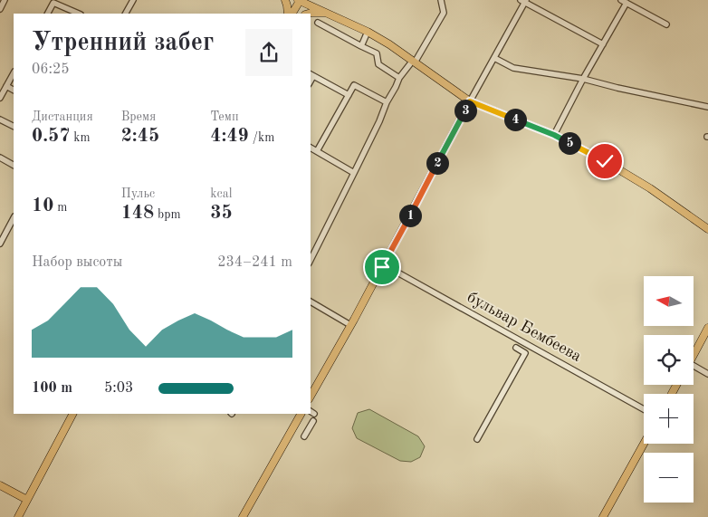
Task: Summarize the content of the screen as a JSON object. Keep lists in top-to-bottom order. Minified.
{"streets":{"street":["бульвар Бембеева"]},"north":"left","page":{"heading":["Утренний забег","06:25"],"stats":[["Дистанция","0.57 km"],["Время","2:45"],["Темп","4:49 /km"],["10 m"],["Пульс","148 bpm"],["kcal","35"]],"pins":["3","4","5","2","1"],"chart":["Набор высоты","234–241 m"],"map_buttons":["+","−"],"list":[{"name":"100 m","note":"5:03"}]}}
